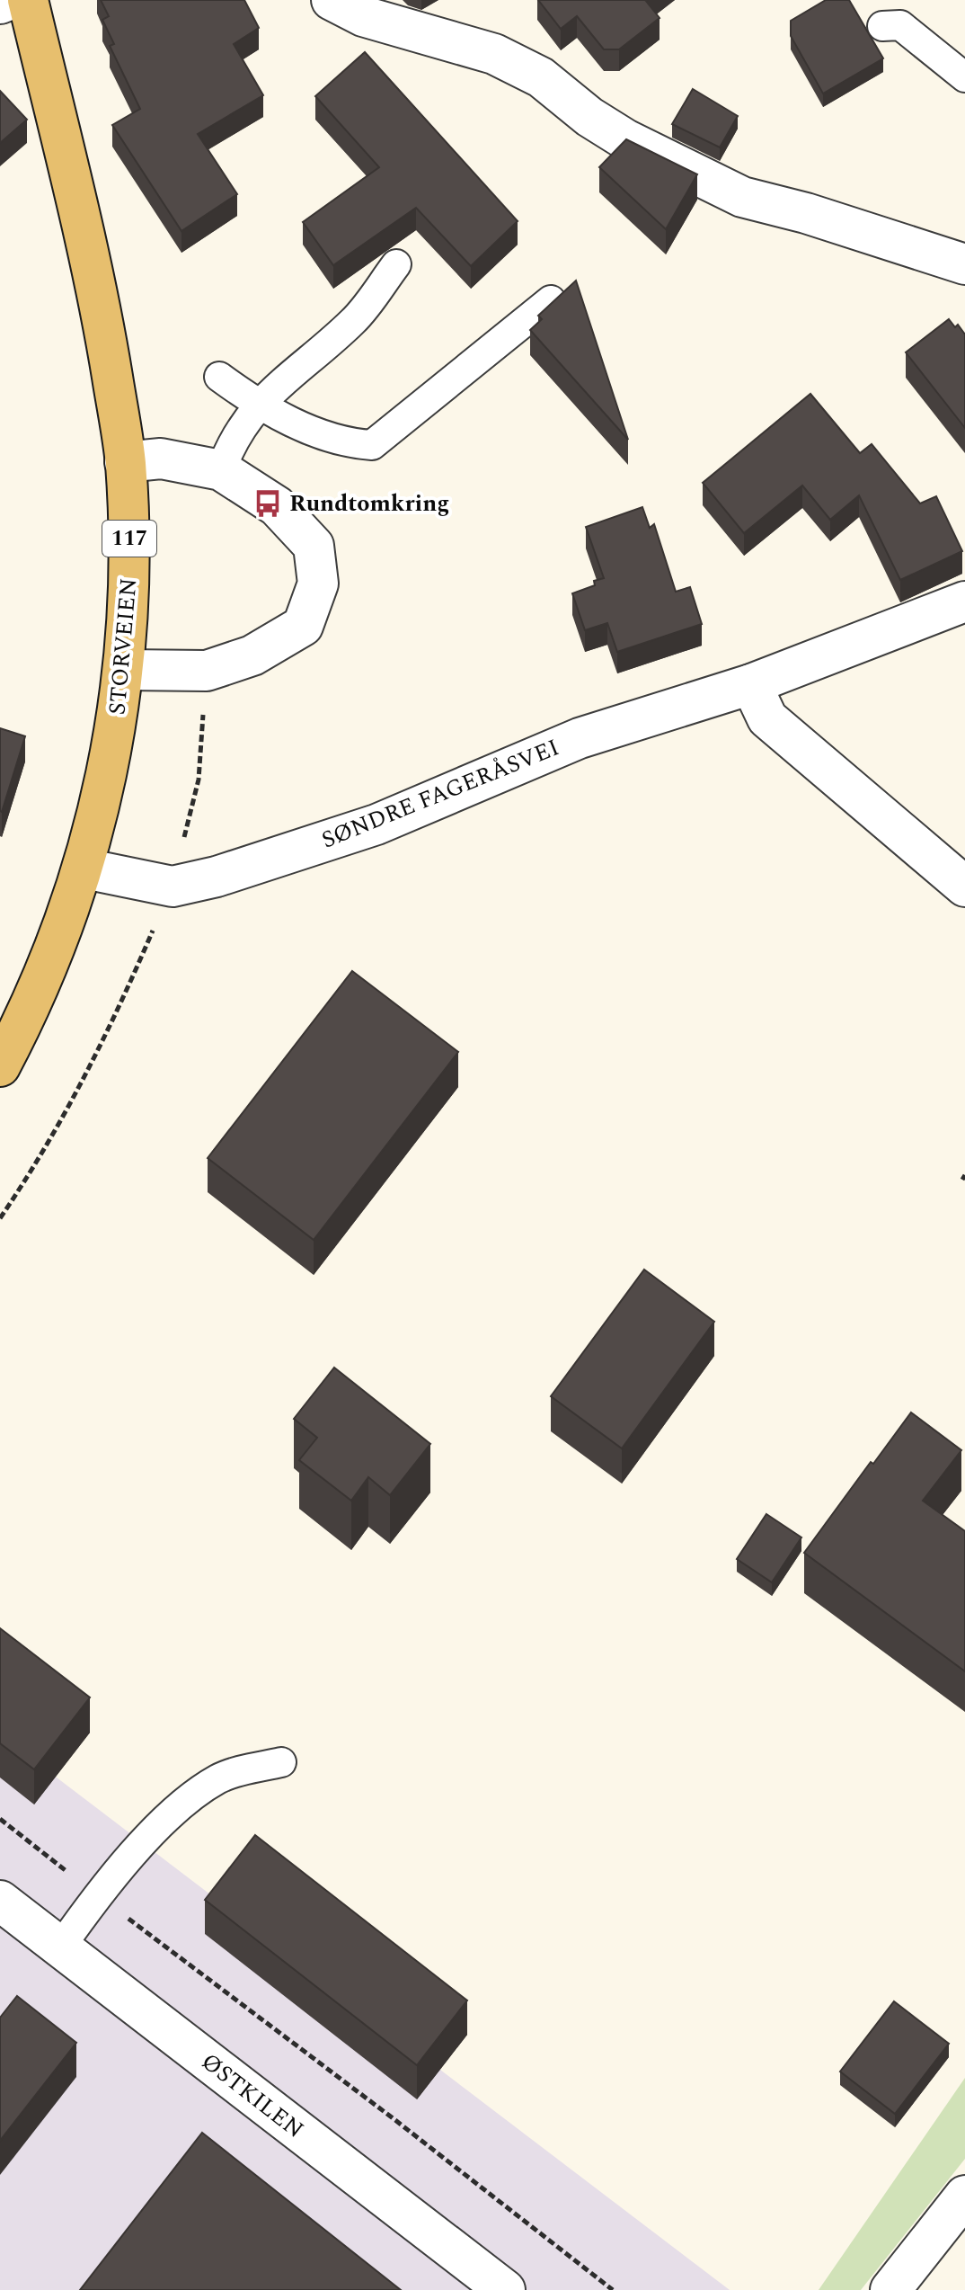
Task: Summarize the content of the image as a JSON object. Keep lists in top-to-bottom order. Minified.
{"streets":{"main road":["117","STORVEIEN"],"street":["SØNDRE FAGERÅSVEI","ØSTKILEN"]},"crossings":[["STORVEIEN","SØNDRE FAGERÅSVEI"]],"places":{"bus stop":["Rundtomkring"]}}
